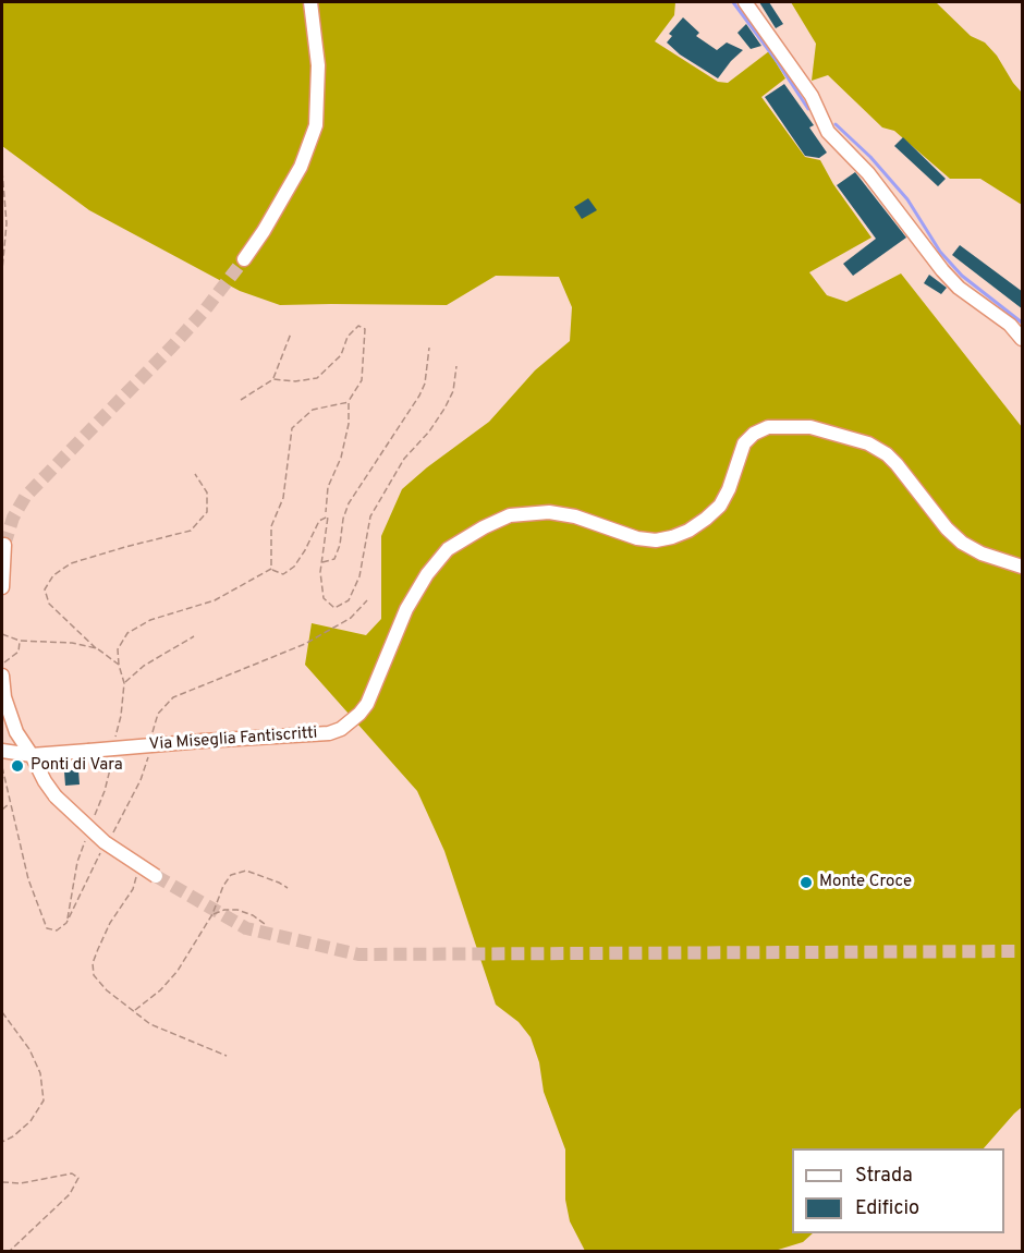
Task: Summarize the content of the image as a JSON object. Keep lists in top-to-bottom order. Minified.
{"streets":{"street":["Via Miseglia Fantiscritti"]},"places":["Ponti di Vara","Monte Croce"],"legend":["Strada","Edificio"]}
